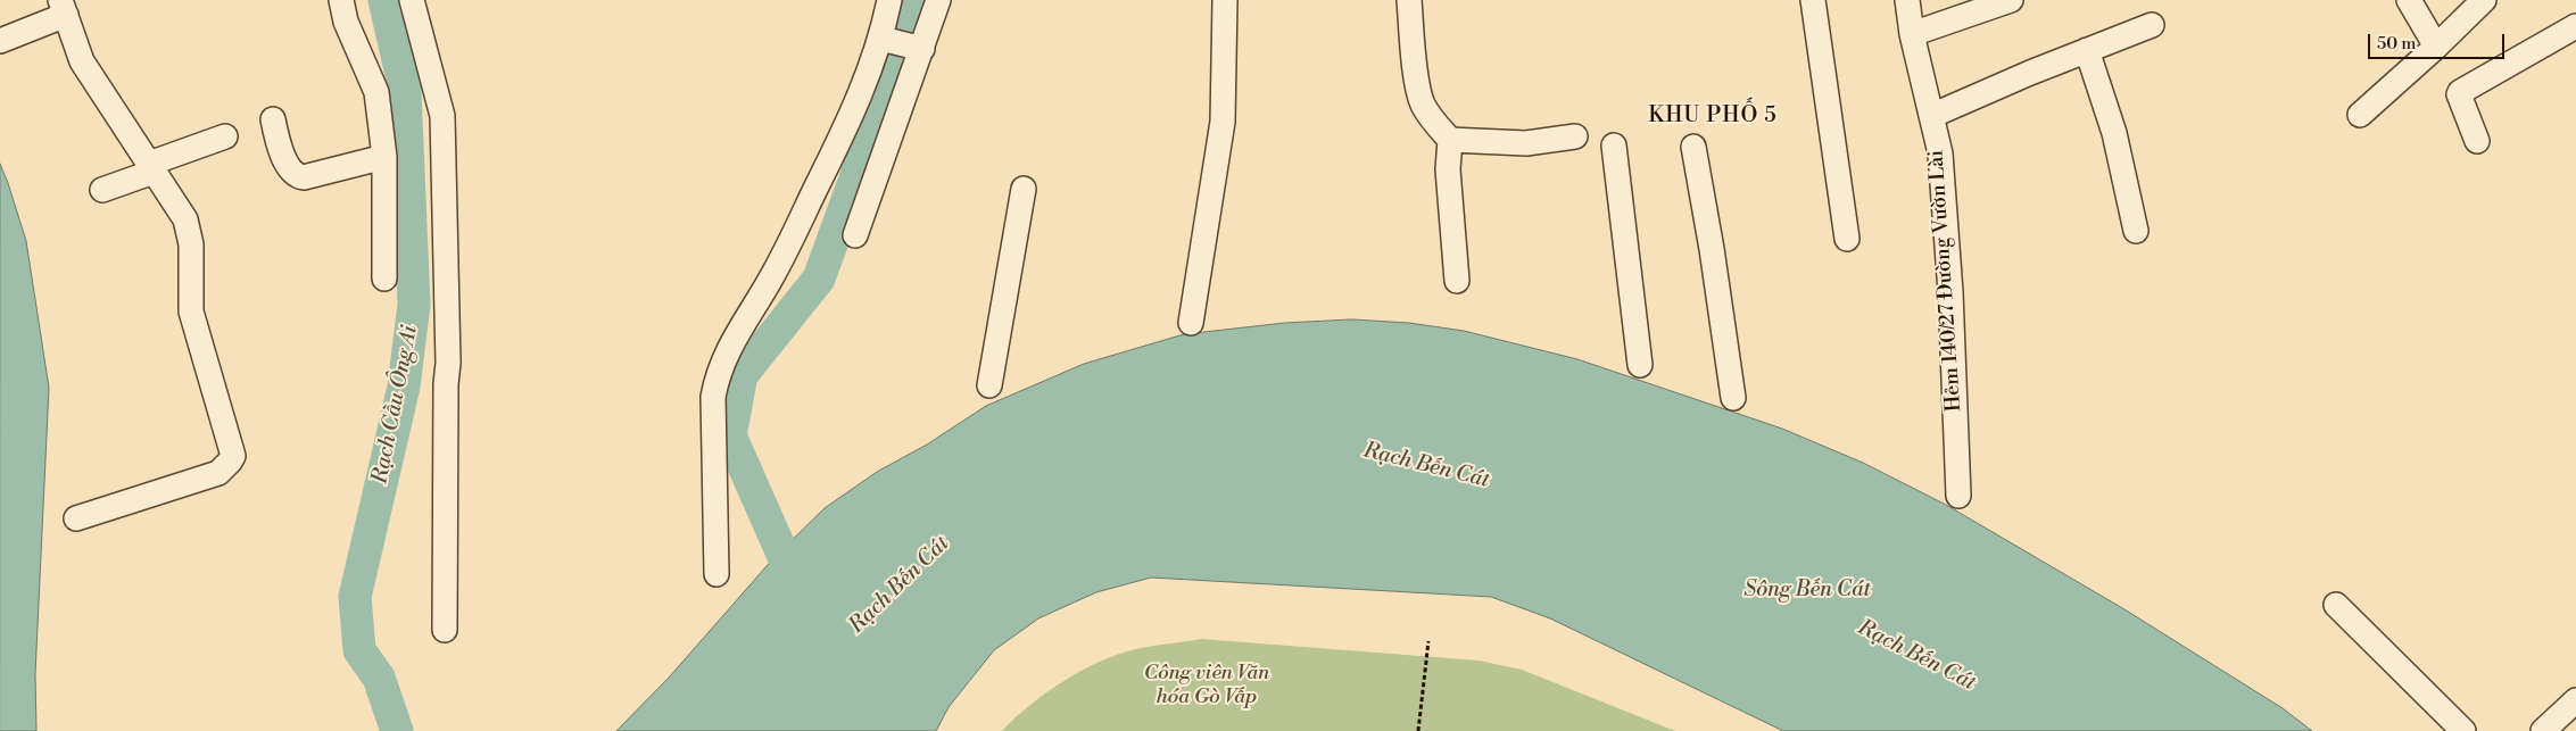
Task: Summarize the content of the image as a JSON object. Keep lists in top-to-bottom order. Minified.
{"streets":{"street":["Hẻm 140/27 Đường Vườn Lài"]},"districts":["KHU PHỐ 5"],"water":["Rạch Cầu Ông Ai","Rạch Bến Cát","Sông Bến Cát"],"parks":["Công viên Văn hóa Gò Vấp"],"scale_bar":"50 m"}
